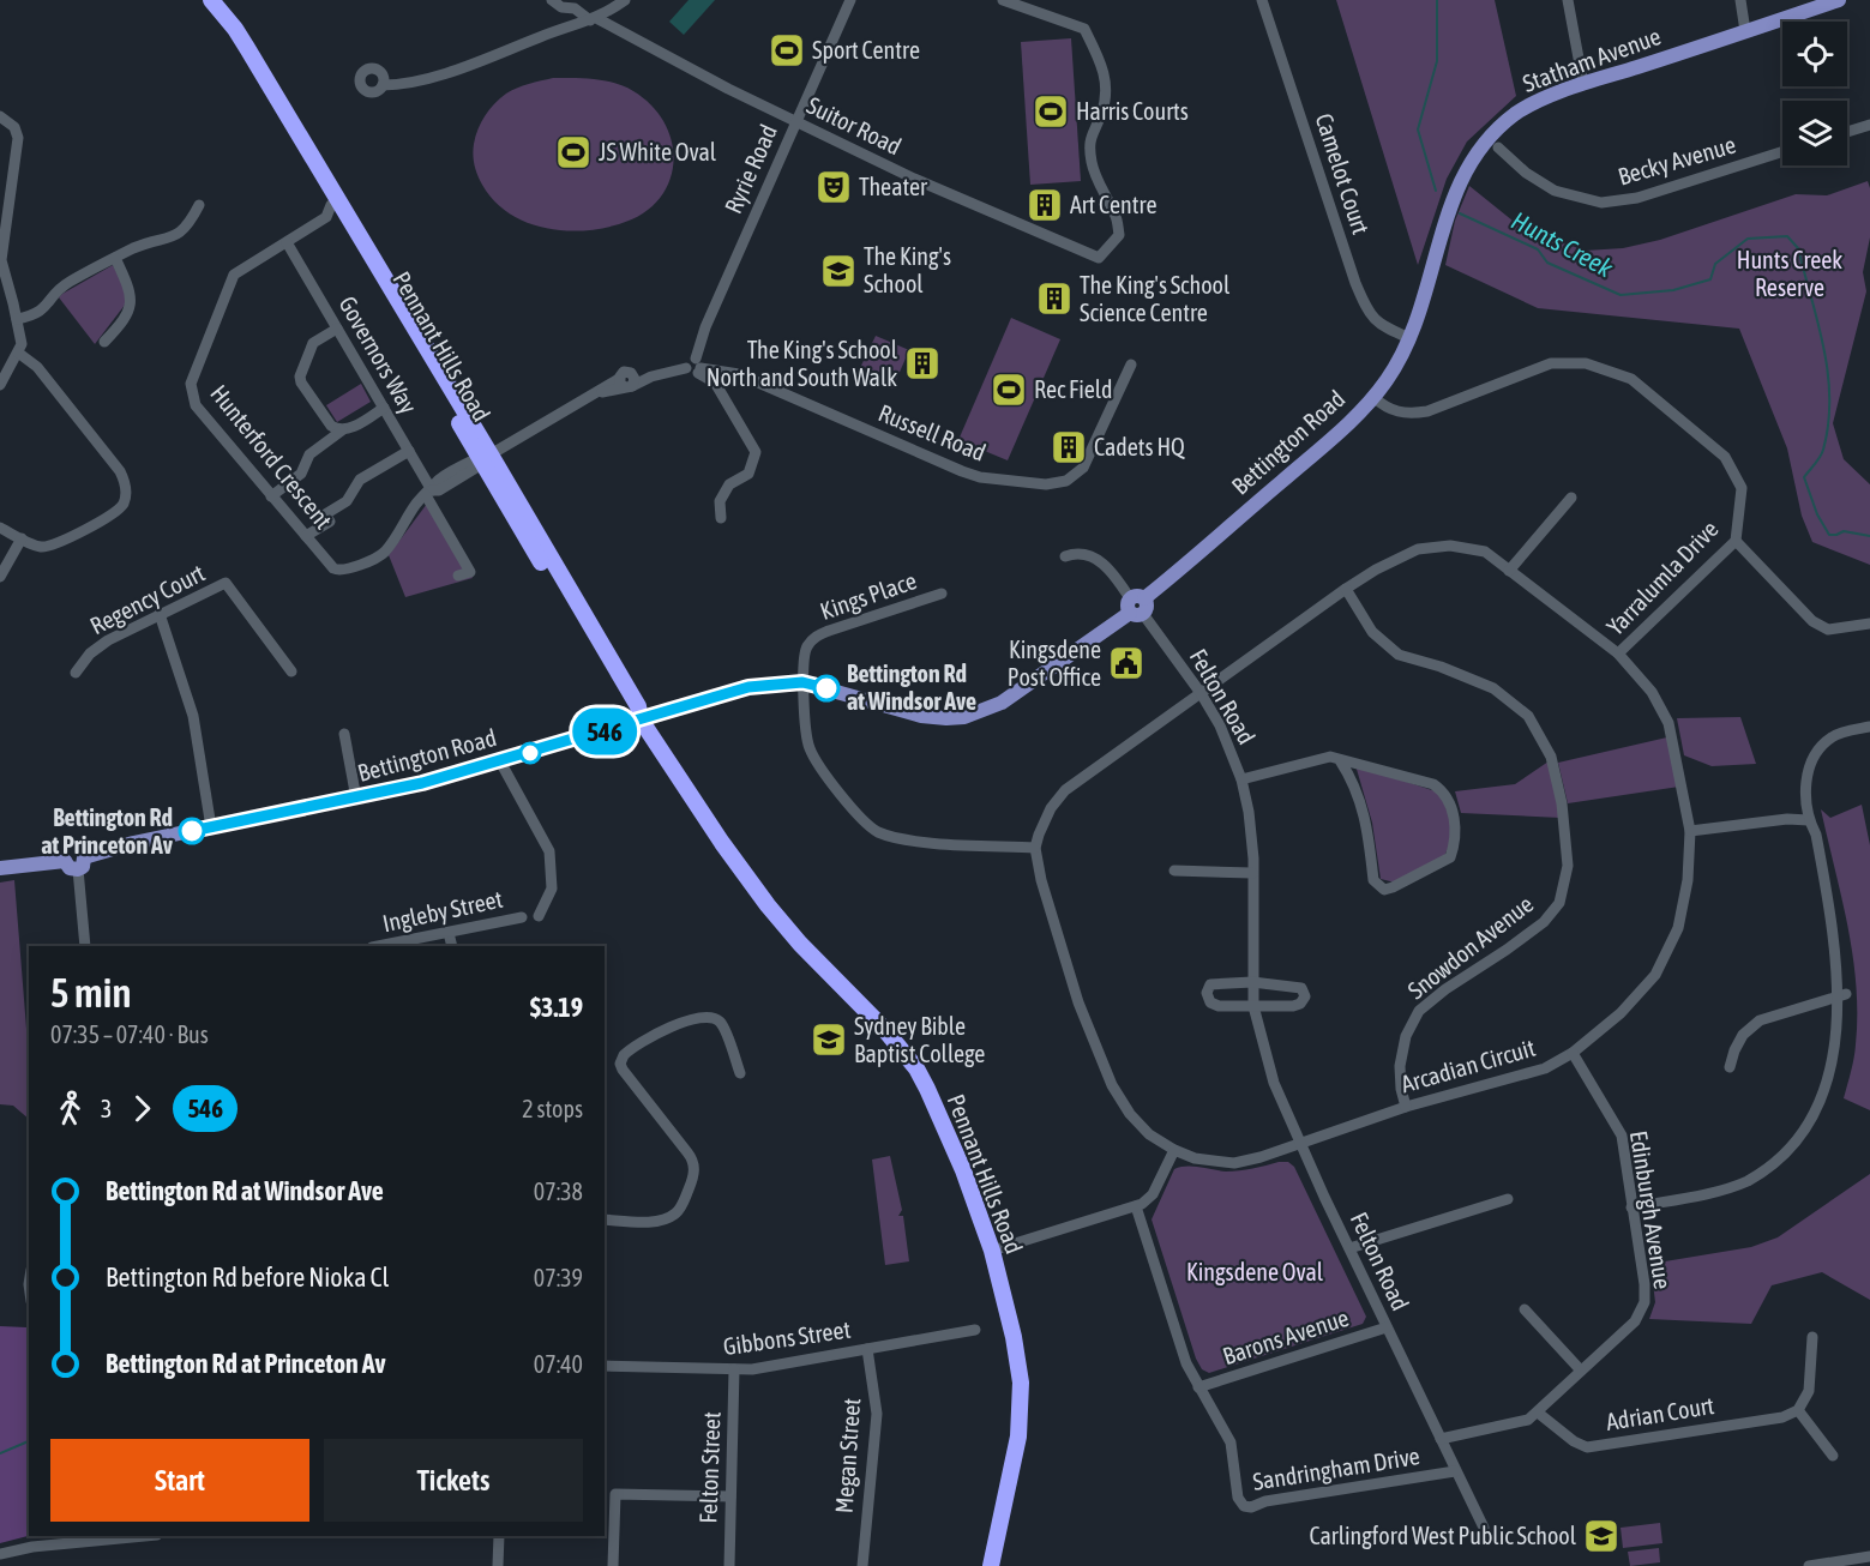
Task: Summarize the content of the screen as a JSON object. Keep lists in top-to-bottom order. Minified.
{"streets":{"highway":["Pennant Hills Road"],"main road":["Statham Avenue","Bettington Road"],"street":["Suitor Road","Becky Avenue","Ryrie Road","Camelot Court","Governors Way","Russell Road","Hunterford Crescent","Yarralumla Drive","Kings Place","Regency Court","Felton Road","Ingleby Street","Snowdon Avenue","Arcadian Circuit","Edinburgh Avenue","Barons Avenue","Gibbons Street","Adrian Court","Megan Street","Felton Street","Sandringham Drive"]},"crossings":[["Statham Avenue","Bettington Road"],["Suitor Road","Ryrie Road"],["Ryrie Road","Russell Road"],["Camelot Court","Bettington Road"],["Pennant Hills Road","Bettington Road"],["Pennant Hills Road","Hunterford Crescent"],["Governors Way","Hunterford Crescent"],["Bettington Road","Yarralumla Drive"],["Bettington Road","Kings Place"],["Bettington Road","Felton Road"],["Yarralumla Drive","Arcadian Circuit"],["Kings Place","Arcadian Circuit"],["Felton Road","Arcadian Circuit"],["Felton Road","Edinburgh Avenue"],["Felton Road","Barons Avenue"],["Felton Road","Sandringham Drive"],["Snowdon Avenue","Arcadian Circuit"],["Arcadian Circuit","Edinburgh Avenue"],["Edinburgh Avenue","Adrian Court"],["Barons Avenue","Sandringham Drive"],["Gibbons Street","Megan Street"],["Gibbons Street","Felton Street"]],"water":["Hunts Creek"],"parks":["Hunts Creek Reserve","Kingsdene Oval"],"places":{"sports":["Sport Centre","Harris Courts","JS White Oval","Rec Field"],"theatre":["Theater"],"building":["Art Centre","The King's School Science Centre","The King's School North and South Walk","Cadets HQ"],"school or university":["The King's School","Sydney Bible Baptist College","Carlingford West Public School"],"public building":["Kingsdene Post Office"],"other":["Bettington Rd at Windsor Ave","Bettington Rd at Princeton Av"]},"lines":["bus line 546"],"page":{"on_map":"546","heading":["5 min","07:35 – 07:40 · Bus","$3.19"],"legs":["3","546","2 stops"],"list":[{"name":"Bettington Rd at Windsor Ave","value":"07:38"},{"name":"Bettington Rd before Nioka Cl","value":"07:39"},{"name":"Bettington Rd at Princeton Av","value":"07:40"}],"buttons":["Start","Tickets"]}}
